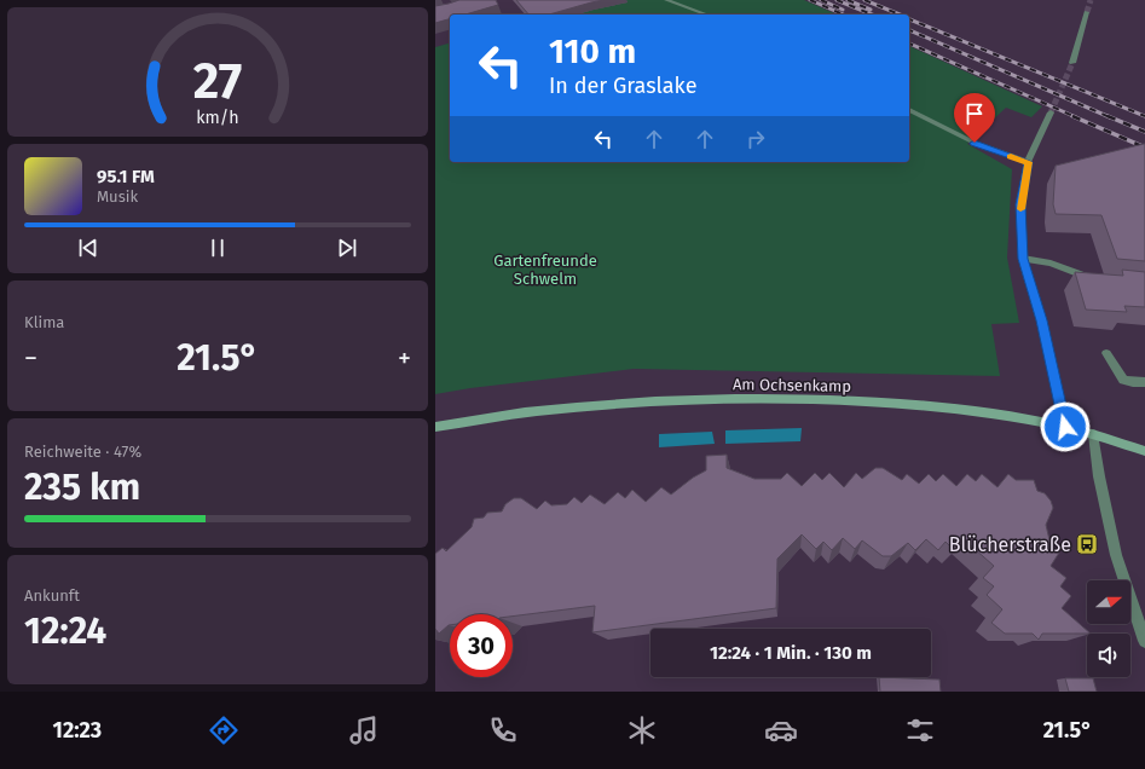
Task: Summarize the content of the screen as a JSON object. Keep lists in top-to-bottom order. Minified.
{"streets":{"main road":["Am Ochsenkamp"]},"parks":["Gartenfreunde Schwelm"],"places":{"bus stop":["Blücherstraße"]},"north":"right","page":{"turn":["110 m","In der Graslake"],"song":["95.1 FM","Musik"],"tile":["Klima",["Reichweite · 47%","235 km"],["Ankunft","12:24"]],"heat":["−","21.5°","+"],"limit":"30","trip":"12:24 · 1 Min. · 130 m","tabs":["12:23","21.5°"],"gauge":["27","km/h"]}}
